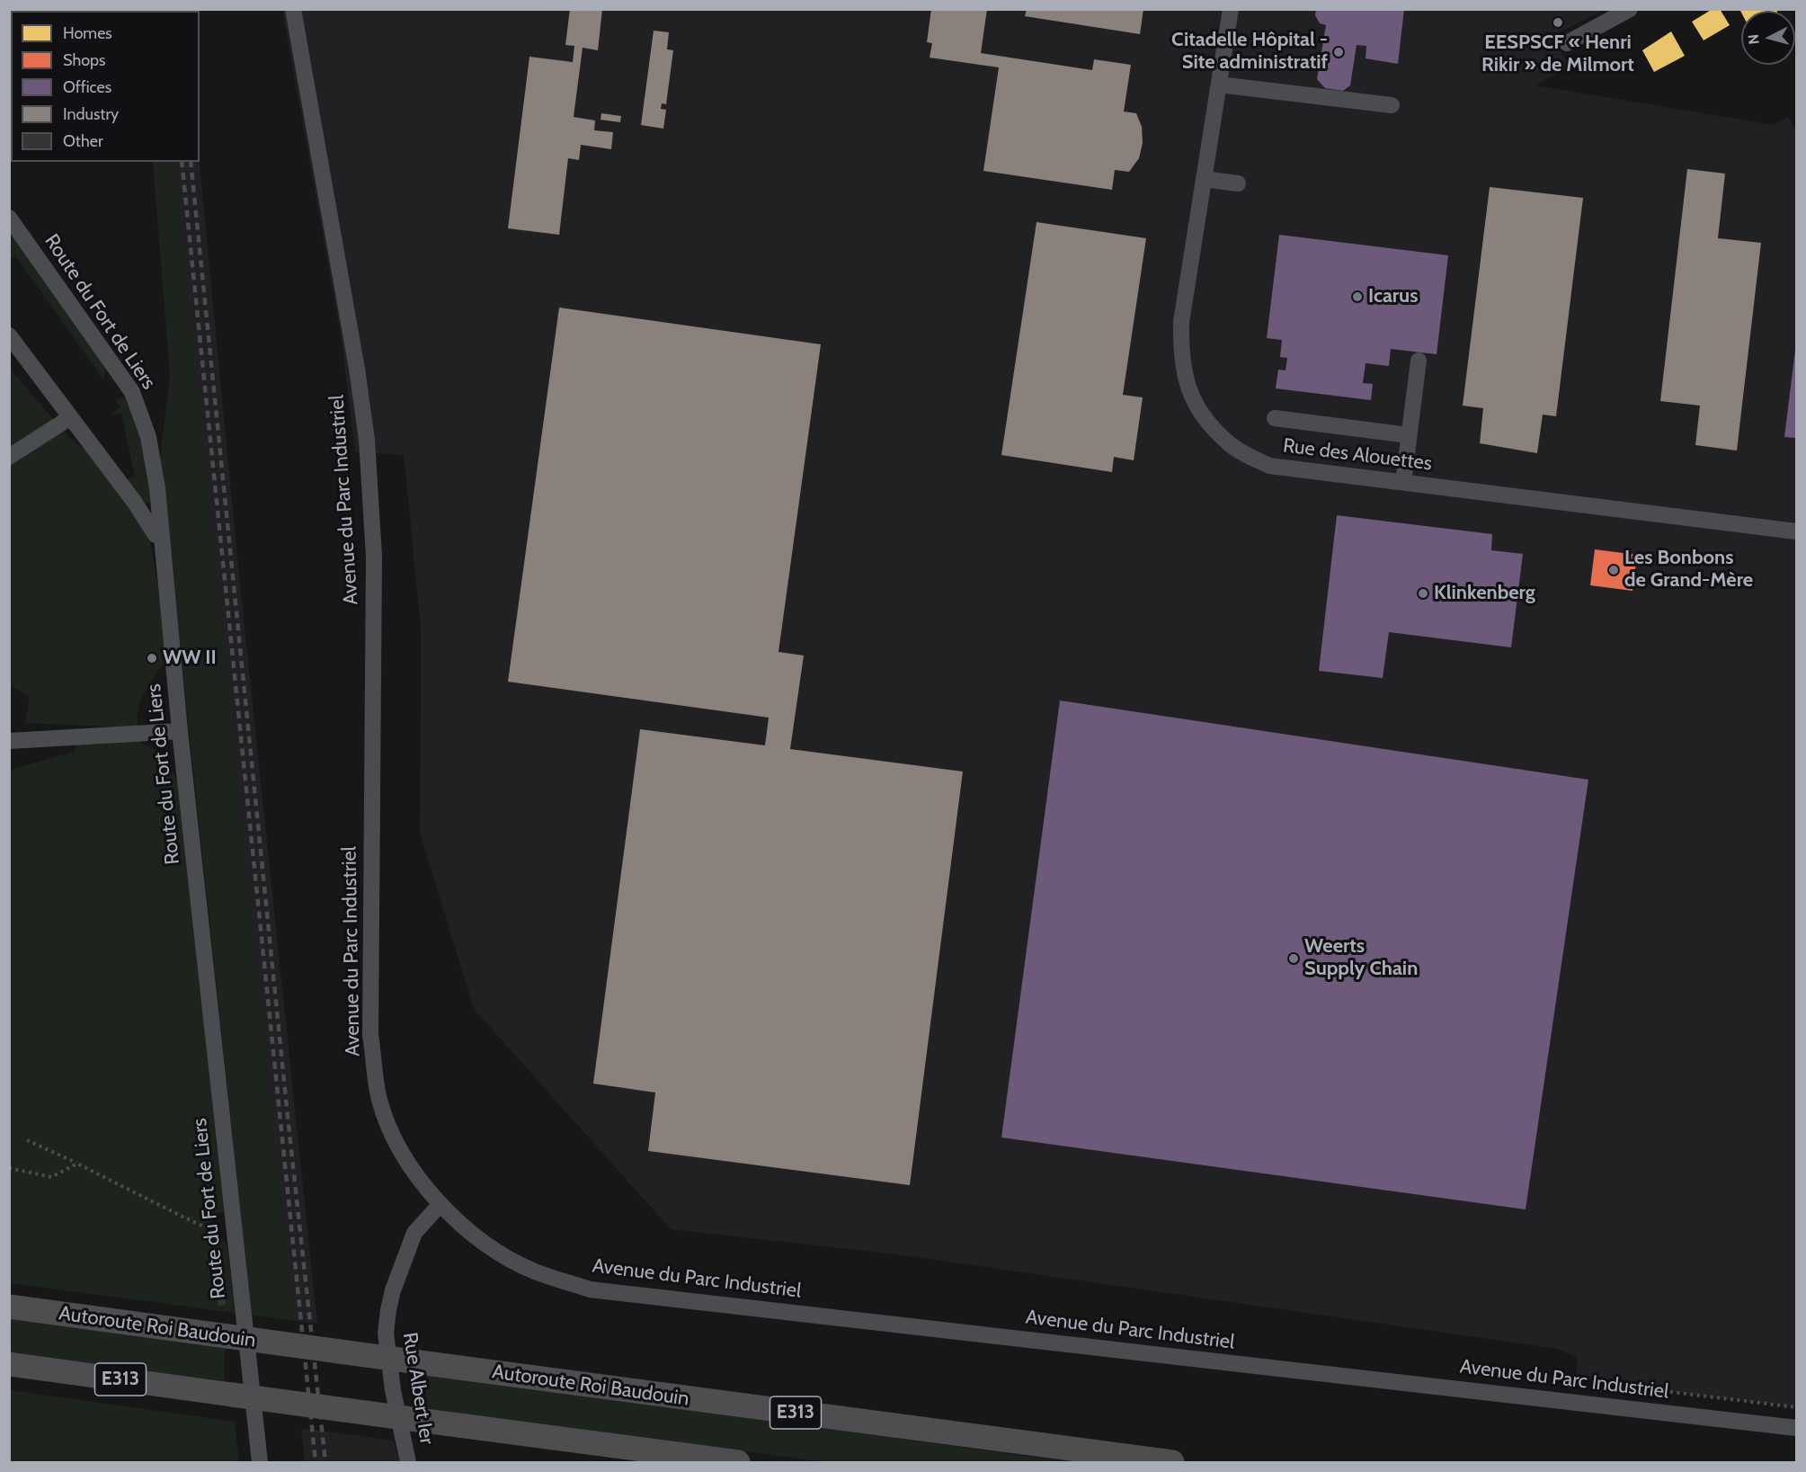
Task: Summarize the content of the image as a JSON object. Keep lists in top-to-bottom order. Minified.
{"streets":{"highway":["Autoroute Roi Baudouin","E313"],"street":["Route du Fort de Liers","Rue des Alouettes","Avenue du Parc Industriel","Rue Albert Ier"]},"crossings":[["Avenue du Parc Industriel","Rue Albert Ier"]],"places":["EESPSCF « Henri Rikir » de Milmort","Citadelle Hôpital - Site administratif","Icarus","Les Bonbons de Grand-Mère","Klinkenberg","WW II","Weerts Supply Chain"],"legend":["Homes","Shops","Offices","Industry","Other"],"north":"left"}
